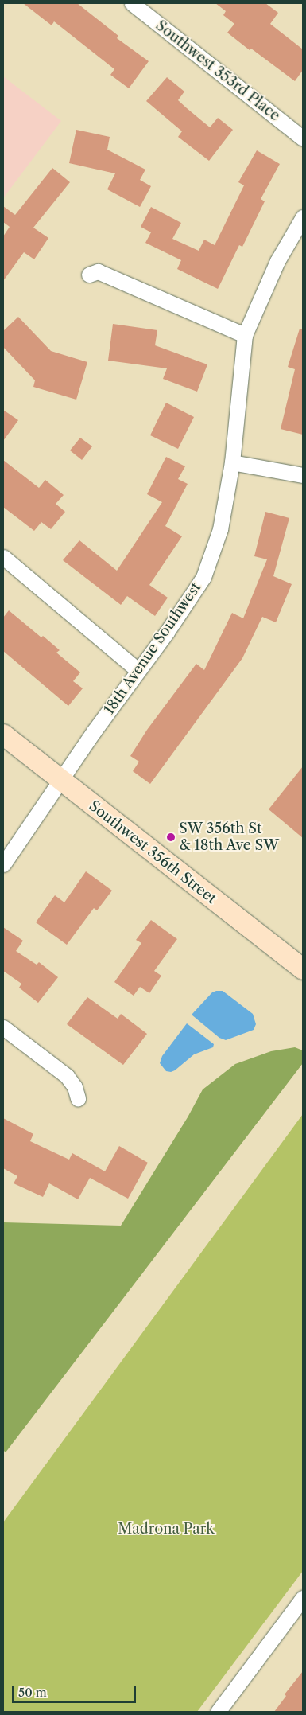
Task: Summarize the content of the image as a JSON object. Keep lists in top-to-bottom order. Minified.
{"streets":{"main road":["Southwest 356th Street"],"street":["Southwest 353rd Place","18th Avenue Southwest"]},"crossings":[["18th Avenue Southwest","Southwest 356th Street"]],"parks":["Madrona Park"],"places":["SW 356th St & 18th Ave SW"],"scale_bar":"50 m"}
